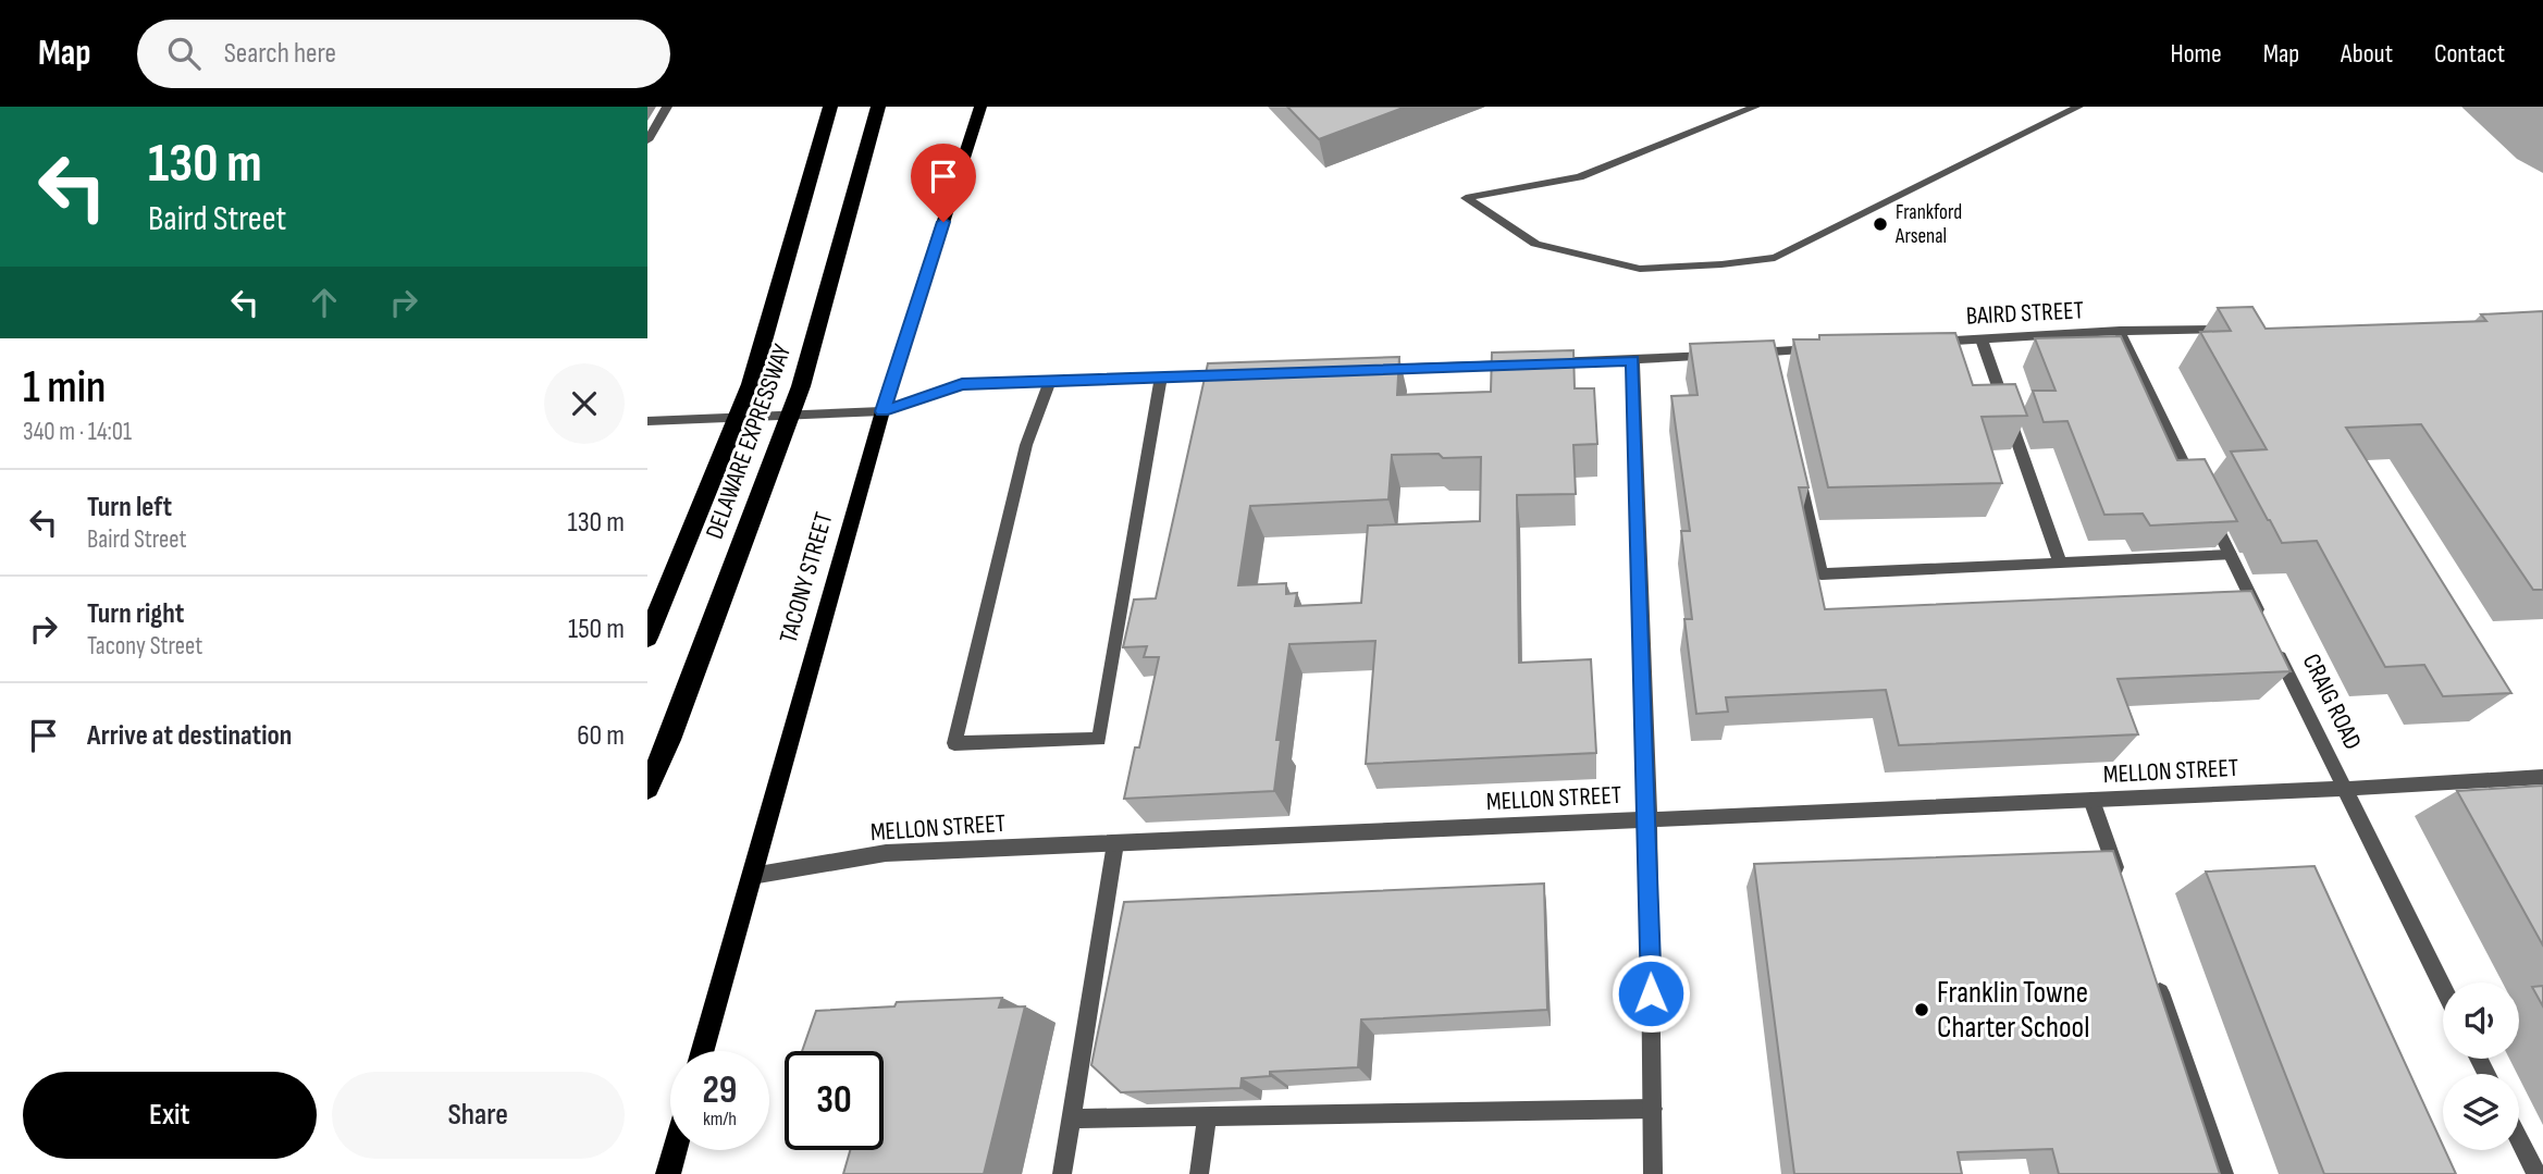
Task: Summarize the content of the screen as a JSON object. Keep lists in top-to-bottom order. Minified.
{"streets":{"highway":["DELAWARE EXPRESSWAY"],"main road":["TACONY STREET"],"street":["BAIRD STREET","CRAIG ROAD","MELLON STREET"]},"crossings":[["TACONY STREET","MELLON STREET"],["CRAIG ROAD","MELLON STREET"]],"places":["Frankford Arsenal","Franklin Towne Charter School"],"page":{"header":"Map","search":"Search here","nav":["Home","Map","About","Contact"],"turn":["130 m","Baird Street"],"heading":["1 min","340 m · 14:01"],"list":[{"name":"Turn left","note":"Baird Street","value":"130 m"},{"name":"Turn right","note":"Tacony Street","value":"150 m"},{"name":"Arrive at destination","value":"60 m"}],"speed":"29 km/h","limit":"30","buttons":["Exit","Share"]}}
